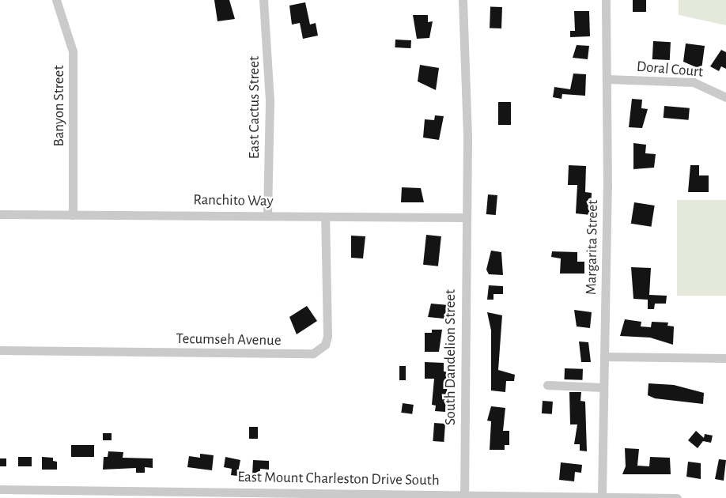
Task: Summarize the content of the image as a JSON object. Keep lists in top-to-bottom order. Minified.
{"streets":{"street":["Doral Court","Banyon Street","East Cactus Street","Ranchito Way","Margarita Street","Tecumseh Avenue","South Dandelion Street","East Mount Charleston Drive South"]},"crossings":[["Doral Court","Margarita Street"],["Banyon Street","Ranchito Way"],["East Cactus Street","Ranchito Way"],["Ranchito Way","Tecumseh Avenue"],["Ranchito Way","South Dandelion Street"],["Margarita Street","East Mount Charleston Drive South"],["South Dandelion Street","East Mount Charleston Drive South"]]}
